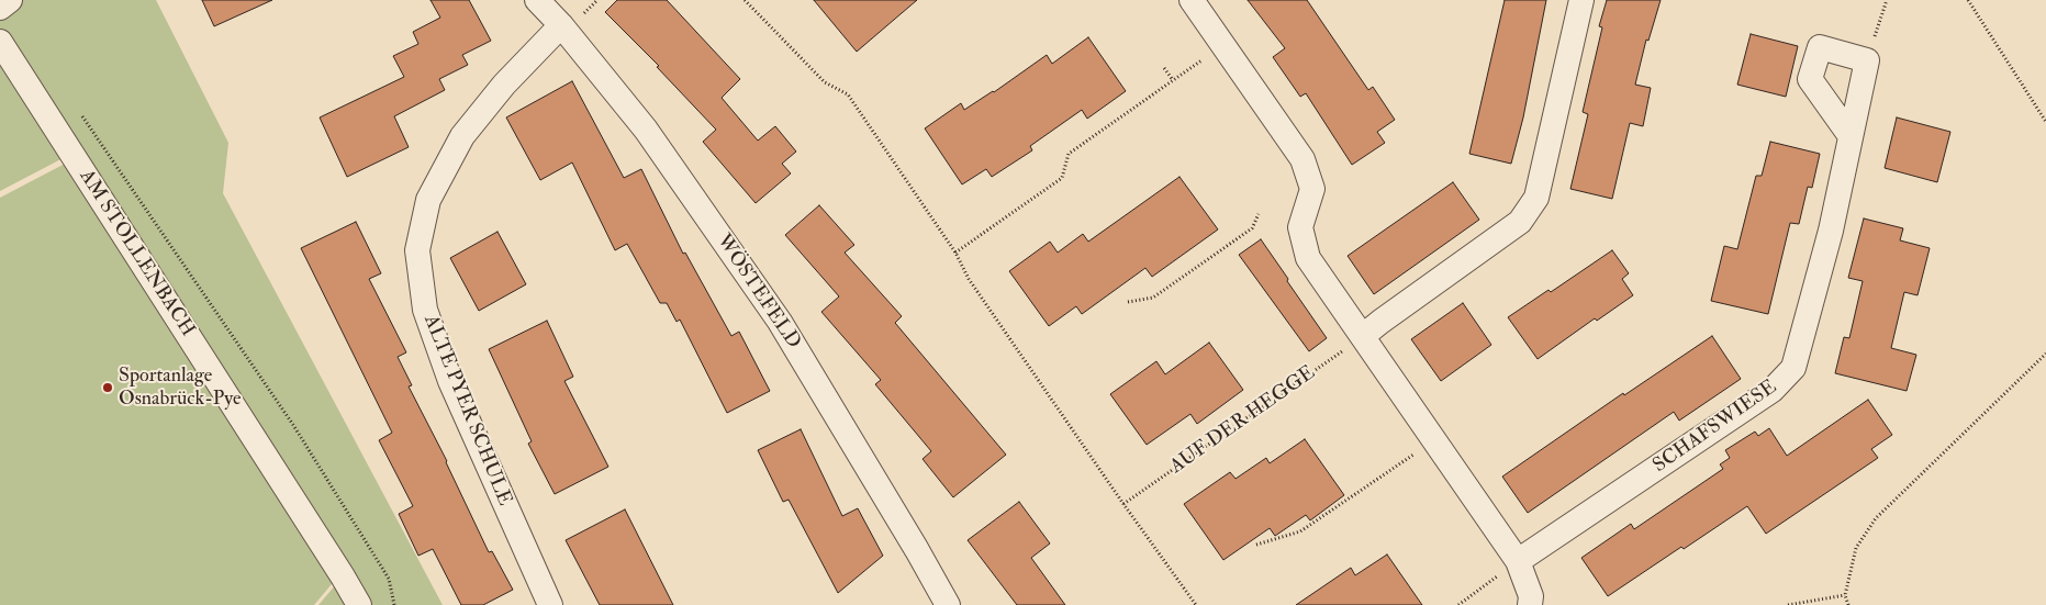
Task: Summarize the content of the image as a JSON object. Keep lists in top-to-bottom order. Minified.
{"streets":{"street":["AM STOLLENBACH","WÖSTEFELD","ALTE PYER SCHULE","SCHAFSWIESE"],"path":["AUF DER HEGGE"]},"crossings":[["WÖSTEFELD","ALTE PYER SCHULE"]],"places":["Sportanlage Osnabrück-Pye"]}
